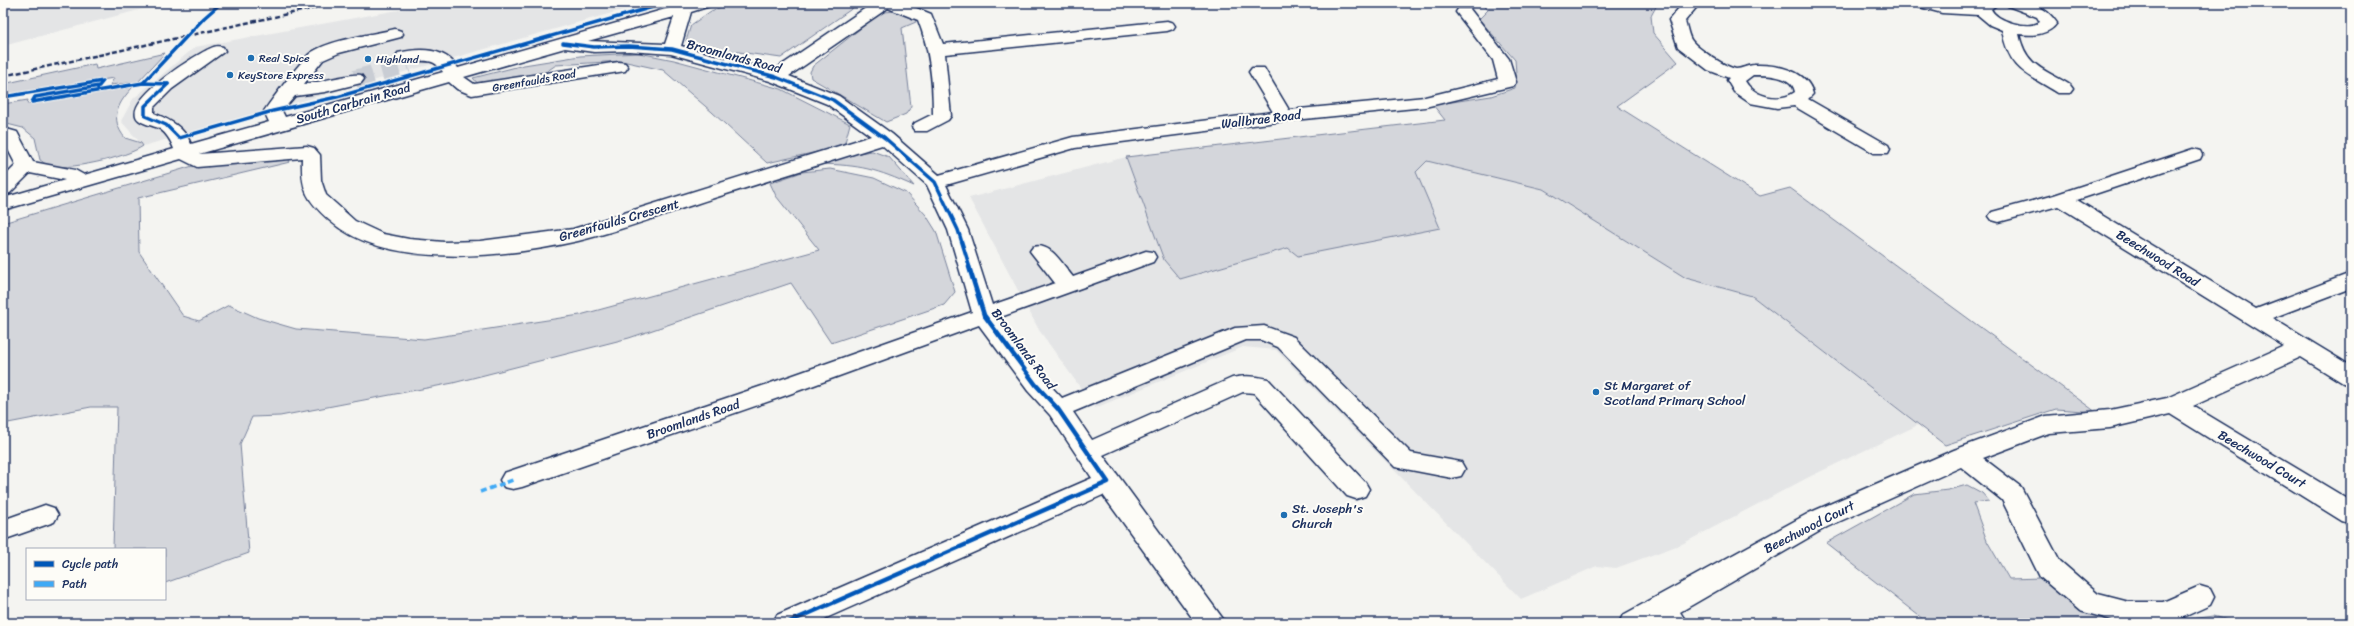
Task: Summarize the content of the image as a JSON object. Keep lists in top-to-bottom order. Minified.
{"streets":{"street":["Broomlands Road","Greenfaulds Road","South Carbrain Road","Wallbrae Road","Greenfaulds Crescent","Beechwood Road","Beechwood Court"]},"crossings":[["Broomlands Road","South Carbrain Road"],["Broomlands Road","Wallbrae Road"],["Broomlands Road","Greenfaulds Crescent"],["Greenfaulds Road","South Carbrain Road"],["South Carbrain Road","Greenfaulds Crescent"],["Beechwood Road","Beechwood Court"]],"places":["Real Spice","Highland","KeyStore Express","St Margaret of Scotland Primary School","St. Joseph's Church"],"legend":["Cycle path","Path"]}
